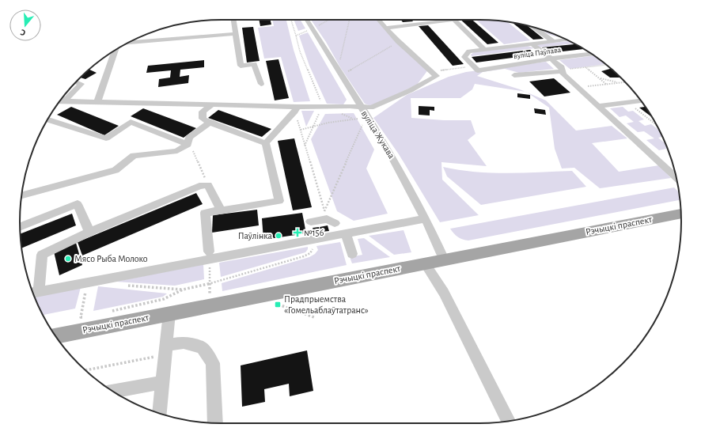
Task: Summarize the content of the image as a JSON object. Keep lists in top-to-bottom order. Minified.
{"streets":{"main road":["Рэчыцкі праспект"],"street":["вуліца Паўлава","вуліца Жукава"]},"crossings":[["вуліца Жукава","Рэчыцкі праспект"]],"places":{"health":["№156"],"other":["Паўлінка","Мясо Рыба Молоко"],"transit":["Прадпрыемства «Гомельаблаўтатранс»"]},"north":"bottom"}
